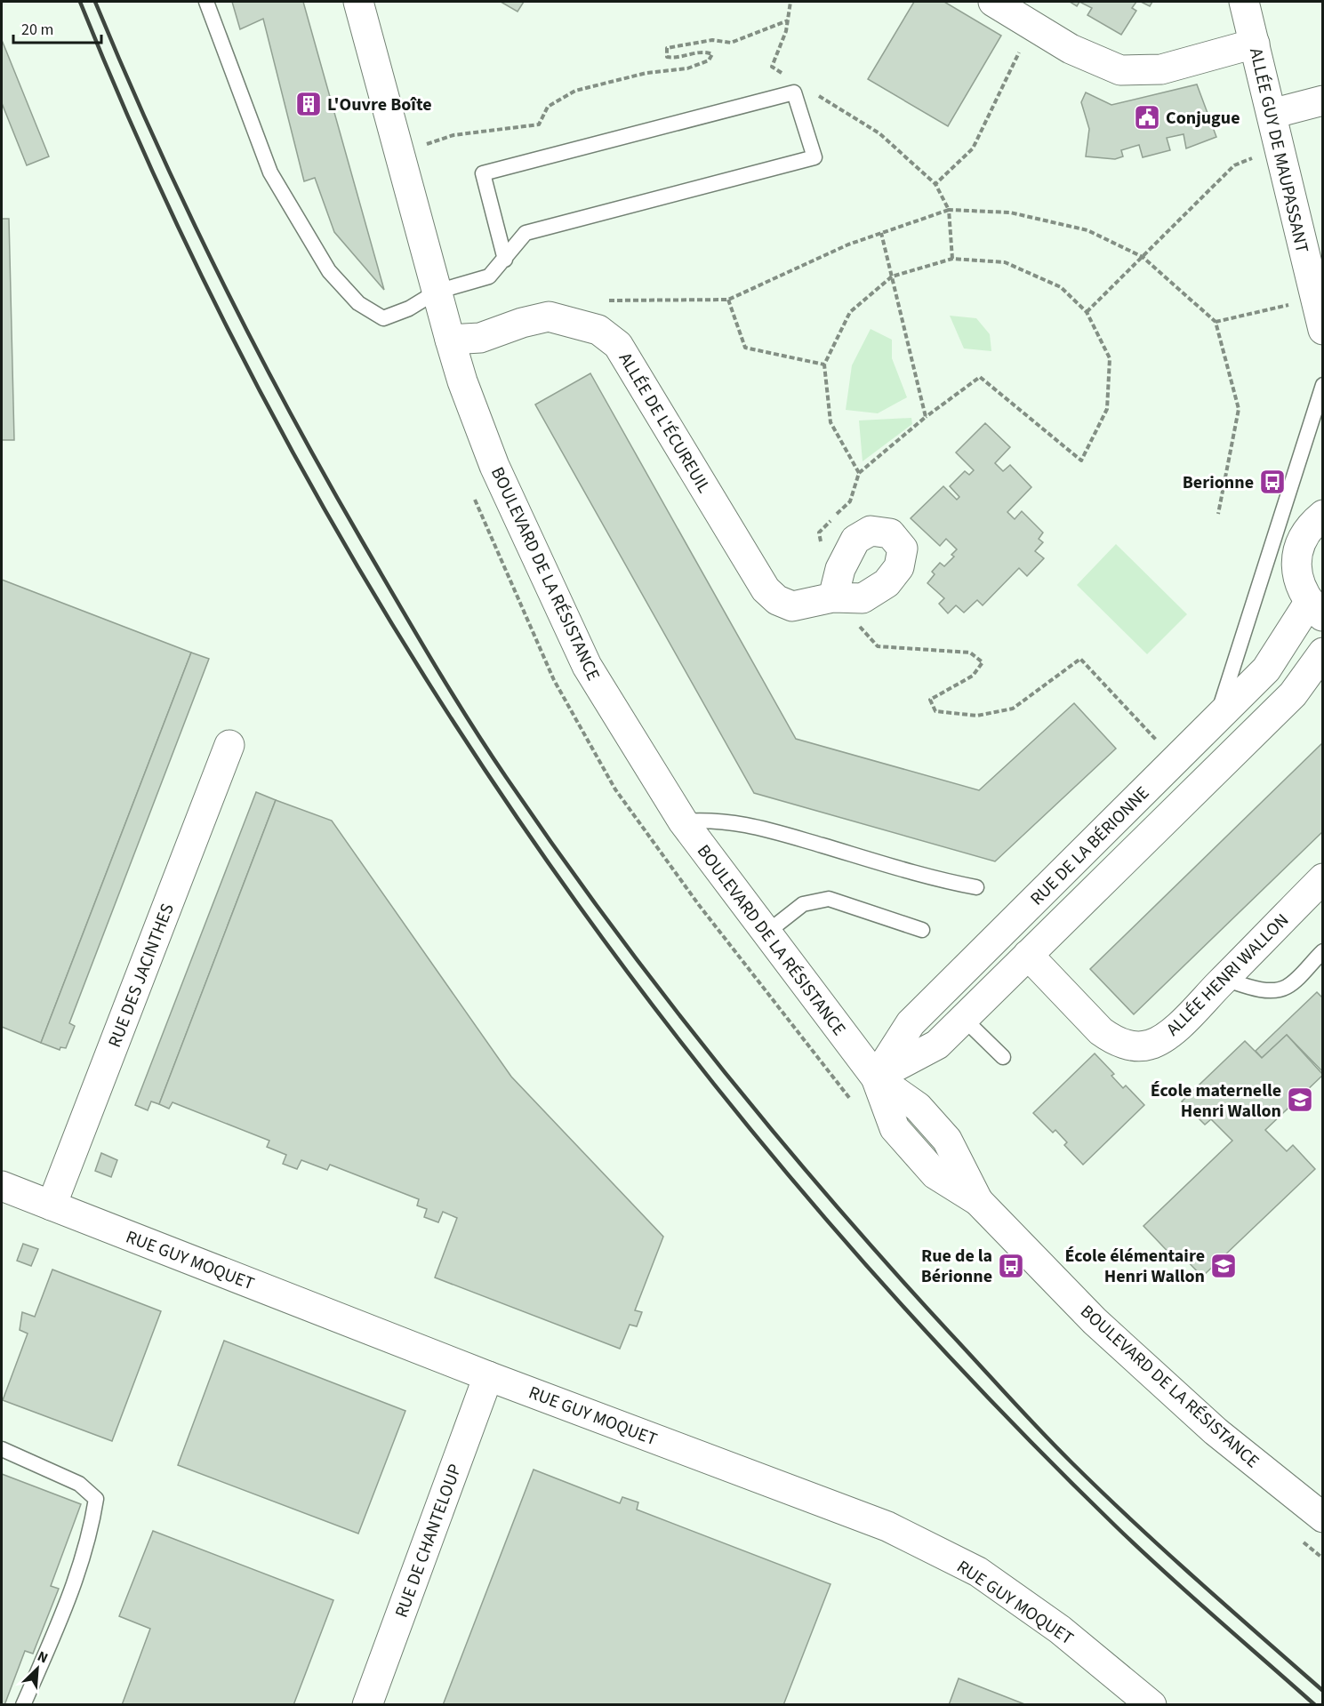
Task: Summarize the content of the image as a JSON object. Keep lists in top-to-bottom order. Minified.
{"streets":{"street":["ALLÉE GUY DE MAUPASSANT","ALLÉE DE L'ÉCUREUIL","BOULEVARD DE LA RÉSISTANCE","RUE DE LA BÉRIONNE","ALLÉE HENRI WALLON","RUE DES JACINTHES","RUE GUY MOQUET","RUE DE CHANTELOUP"]},"crossings":[["ALLÉE DE L'ÉCUREUIL","BOULEVARD DE LA RÉSISTANCE"],["BOULEVARD DE LA RÉSISTANCE","RUE DE LA BÉRIONNE"],["RUE DE LA BÉRIONNE","ALLÉE HENRI WALLON"],["RUE DES JACINTHES","RUE GUY MOQUET"],["RUE GUY MOQUET","RUE DE CHANTELOUP"]],"places":{"building":["L'Ouvre Boîte"],"public building":["Conjugue"],"bus stop":["Berionne","Rue de la Bérionne"],"school or university":["École maternelle Henri Wallon","École élémentaire Henri Wallon"]},"scale_bar":"20 m","north":"top right"}
